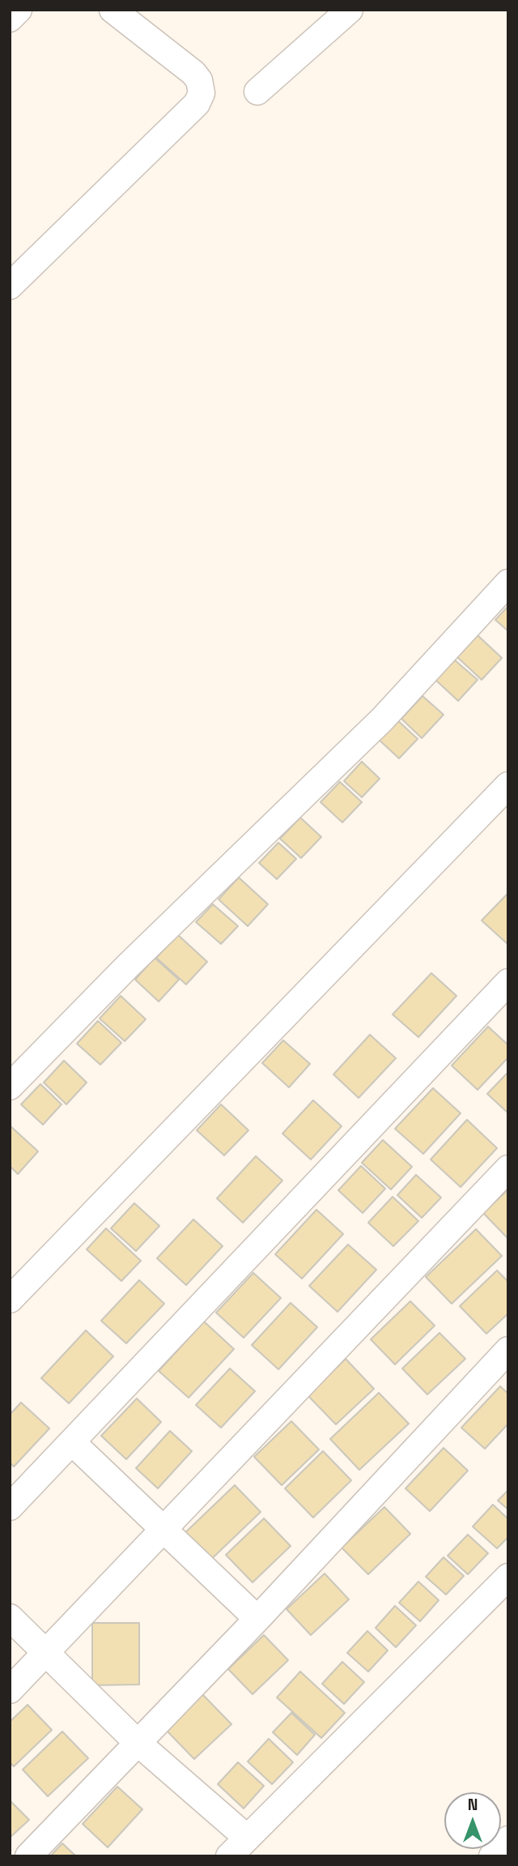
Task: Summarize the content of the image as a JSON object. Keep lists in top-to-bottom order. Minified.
{"north":"top"}
